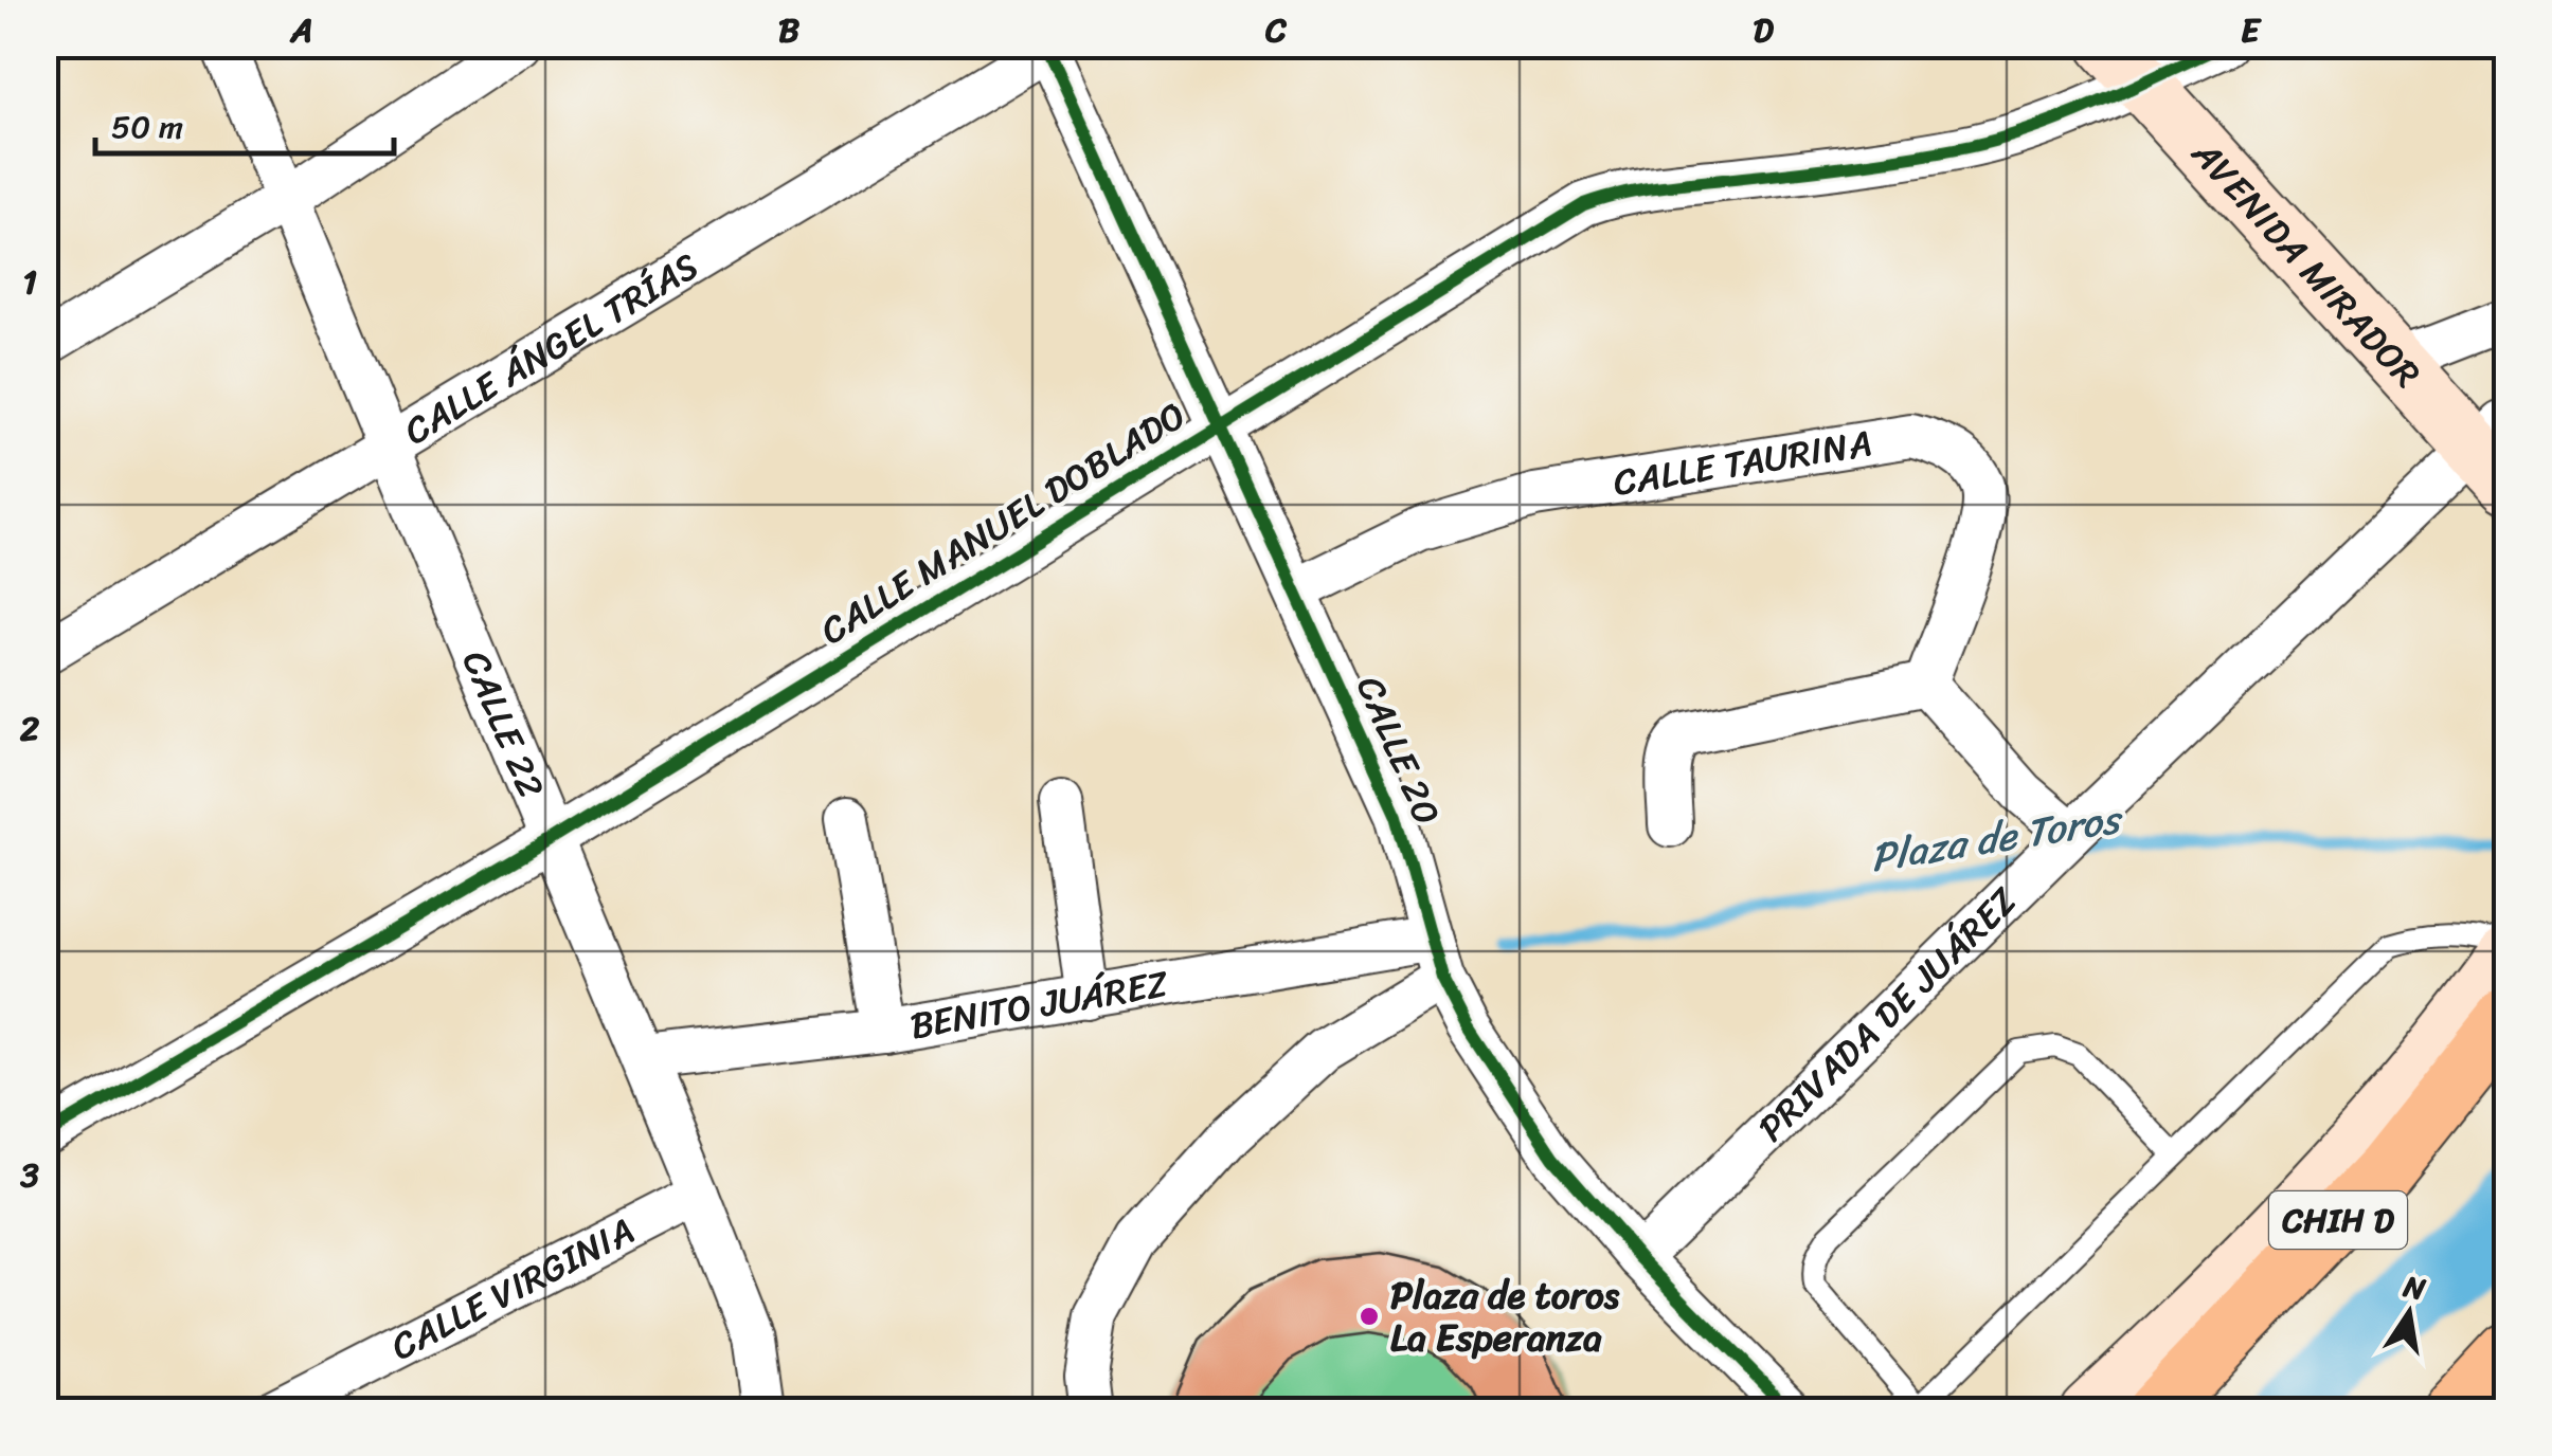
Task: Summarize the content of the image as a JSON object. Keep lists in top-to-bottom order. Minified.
{"streets":{"main road":["AVENIDA MIRADOR","CHIH D"],"street":["CALLE ÁNGEL TRÍAS","CALLE TAURINA","CALLE MANUEL DOBLADO","CALLE 22","CALLE 20","BENITO JUÁREZ","PRIVADA DE JUÁREZ","CALLE VIRGINIA"]},"crossings":[["AVENIDA MIRADOR","CALLE MANUEL DOBLADO"],["AVENIDA MIRADOR","PRIVADA DE JUÁREZ"],["CALLE ÁNGEL TRÍAS","CALLE 22"],["CALLE ÁNGEL TRÍAS","CALLE 20"],["CALLE TAURINA","CALLE 20"],["CALLE MANUEL DOBLADO","CALLE 22"],["CALLE MANUEL DOBLADO","CALLE 20"],["CALLE 22","BENITO JUÁREZ"],["CALLE 22","CALLE VIRGINIA"],["CALLE 20","BENITO JUÁREZ"],["CALLE 20","PRIVADA DE JUÁREZ"]],"water":["Plaza de Toros"],"places":["Plaza de toros La Esperanza"],"scale_bar":"50 m","north":"top","grid":{"columns":["A","B","C","D","E"],"rows":["1","2","3"]}}
